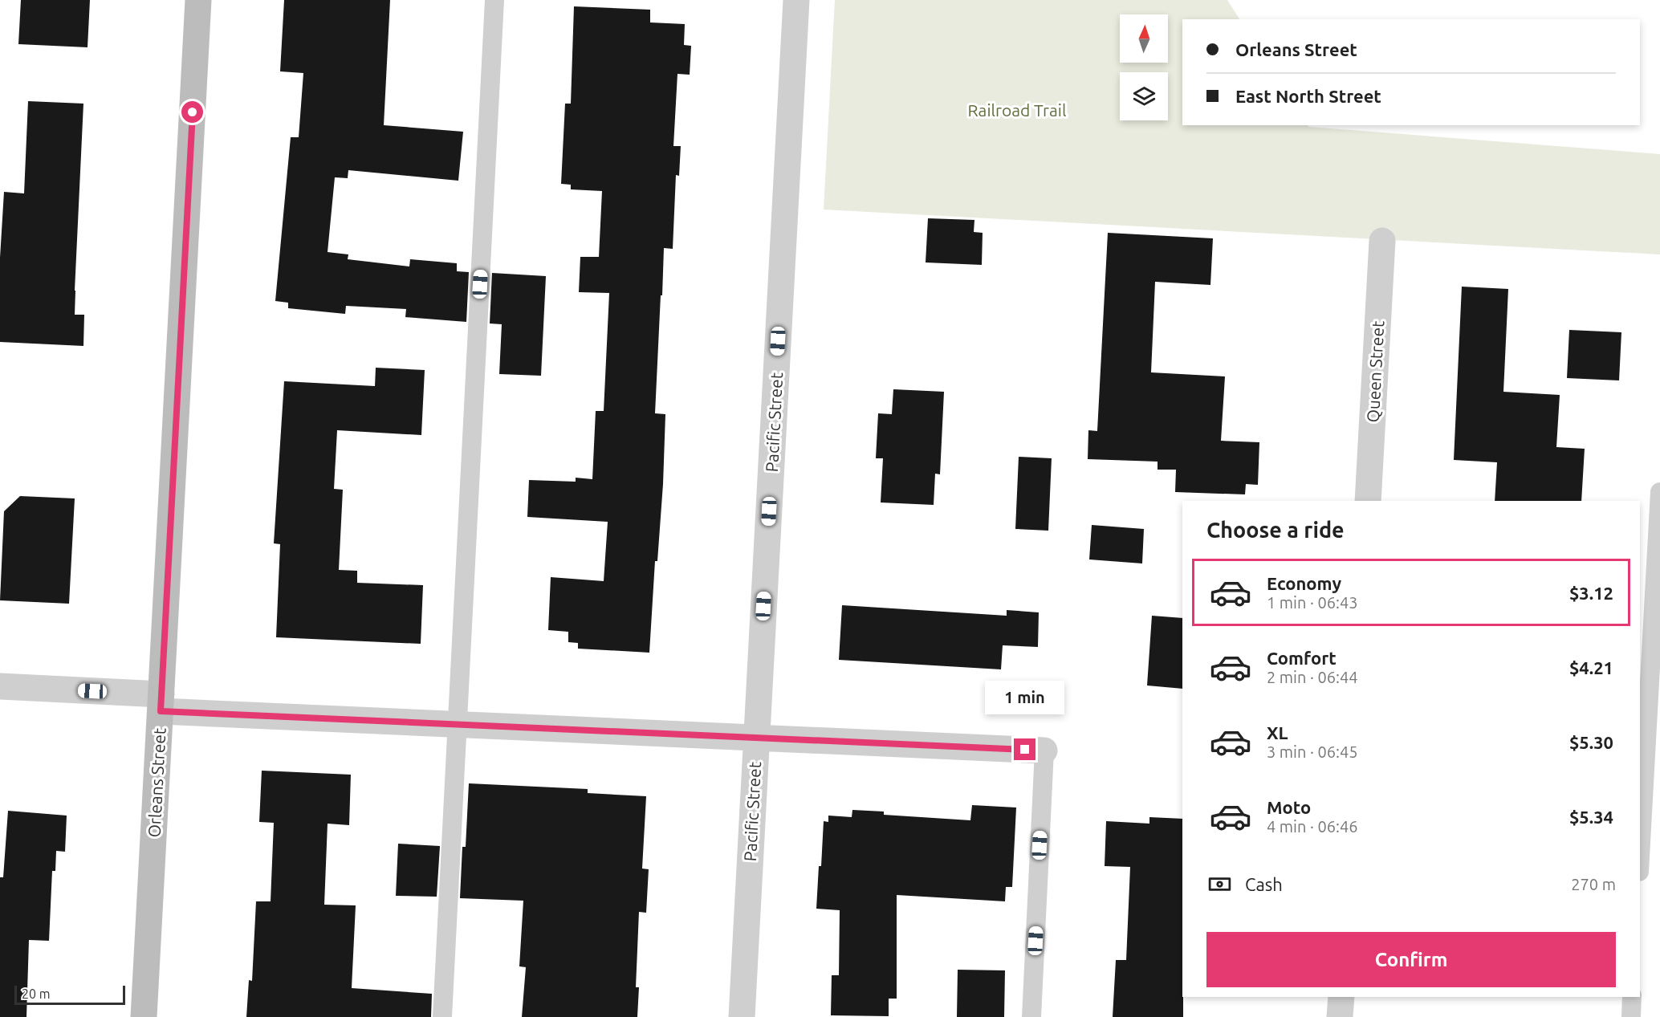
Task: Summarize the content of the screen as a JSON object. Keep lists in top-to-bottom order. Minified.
{"streets":{"main road":["Orleans Street"],"street":["Queen Street","Pacific Street"]},"parks":["Railroad Trail"],"scale_bar":"20 m","north":"top","page":{"banner":["Orleans Street","East North Street"],"heading":"Choose a ride","list":[{"name":"Economy","note":"1 min · 06:43","value":"$3.12"},{"name":"Comfort","note":"2 min · 06:44","value":"$4.21"},{"name":"XL","note":"3 min · 06:45","value":"$5.30"},{"name":"Moto","note":"4 min · 06:46","value":"$5.34"}],"bubble":"1 min","pay":["Cash","270 m"],"buttons":"Confirm","scale":"20 m"}}
